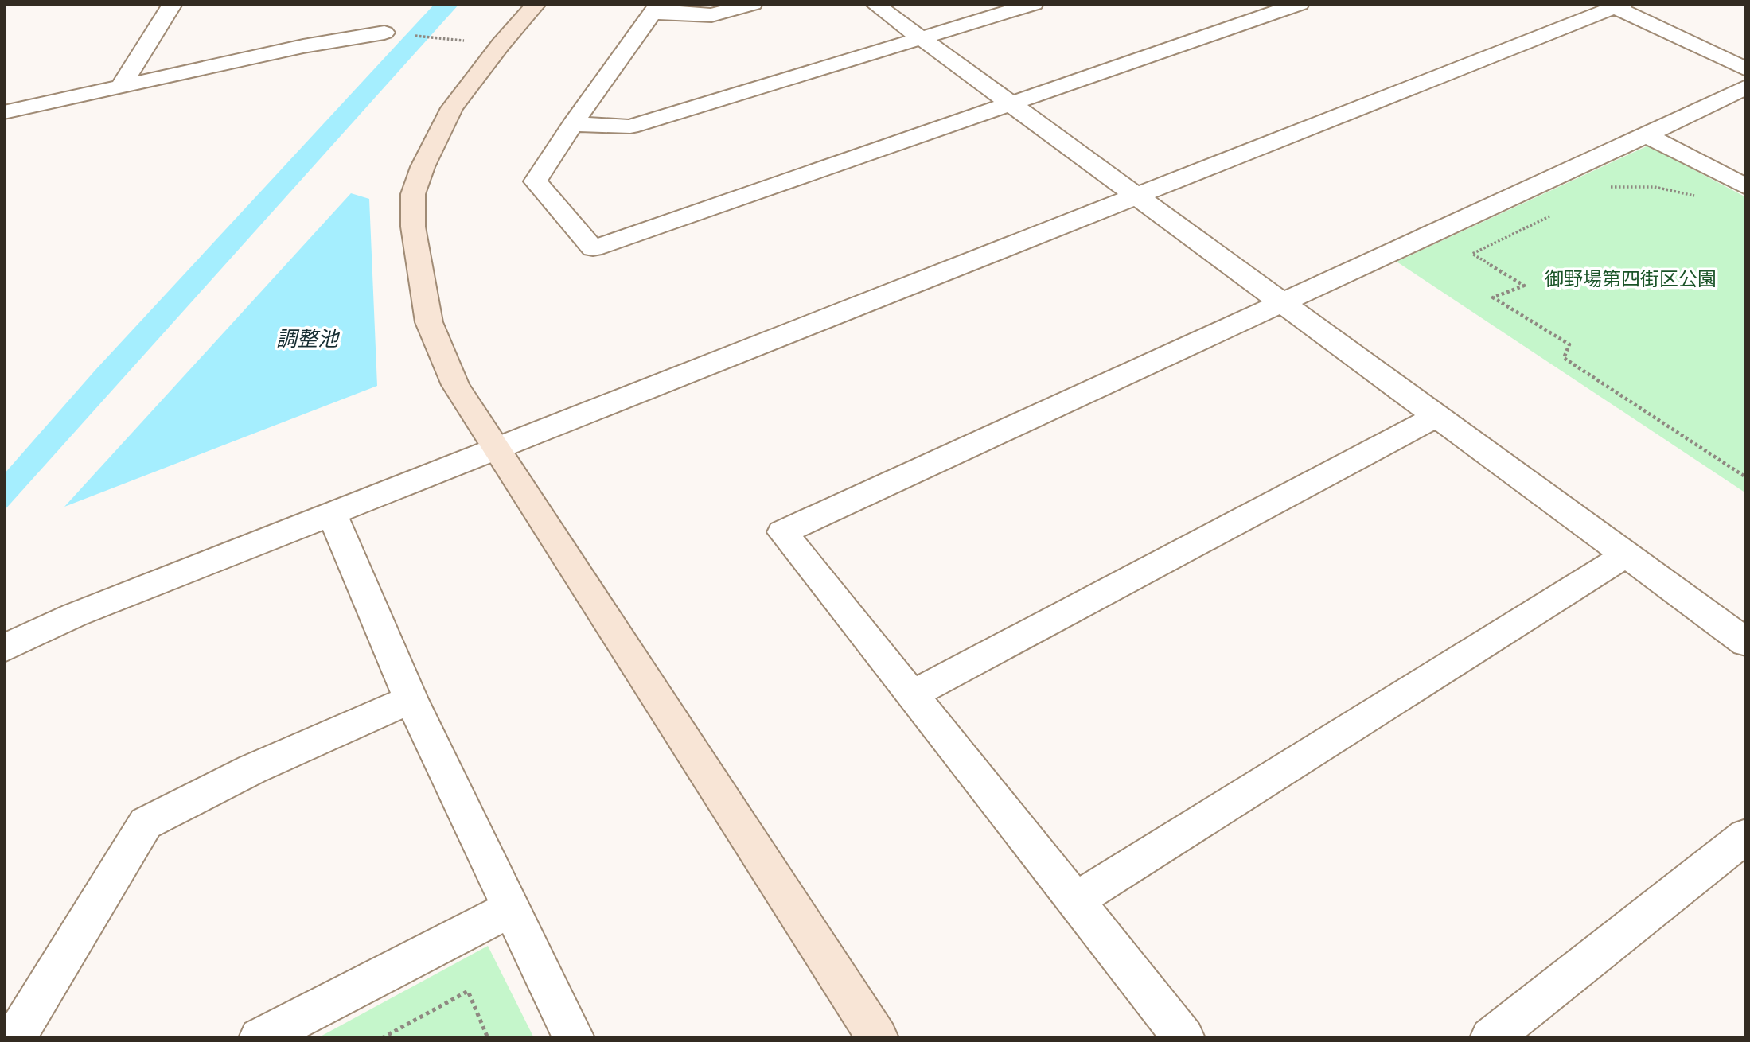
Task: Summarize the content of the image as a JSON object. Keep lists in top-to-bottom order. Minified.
{"water":["調整池"],"parks":["御野場第四街区公園"]}
